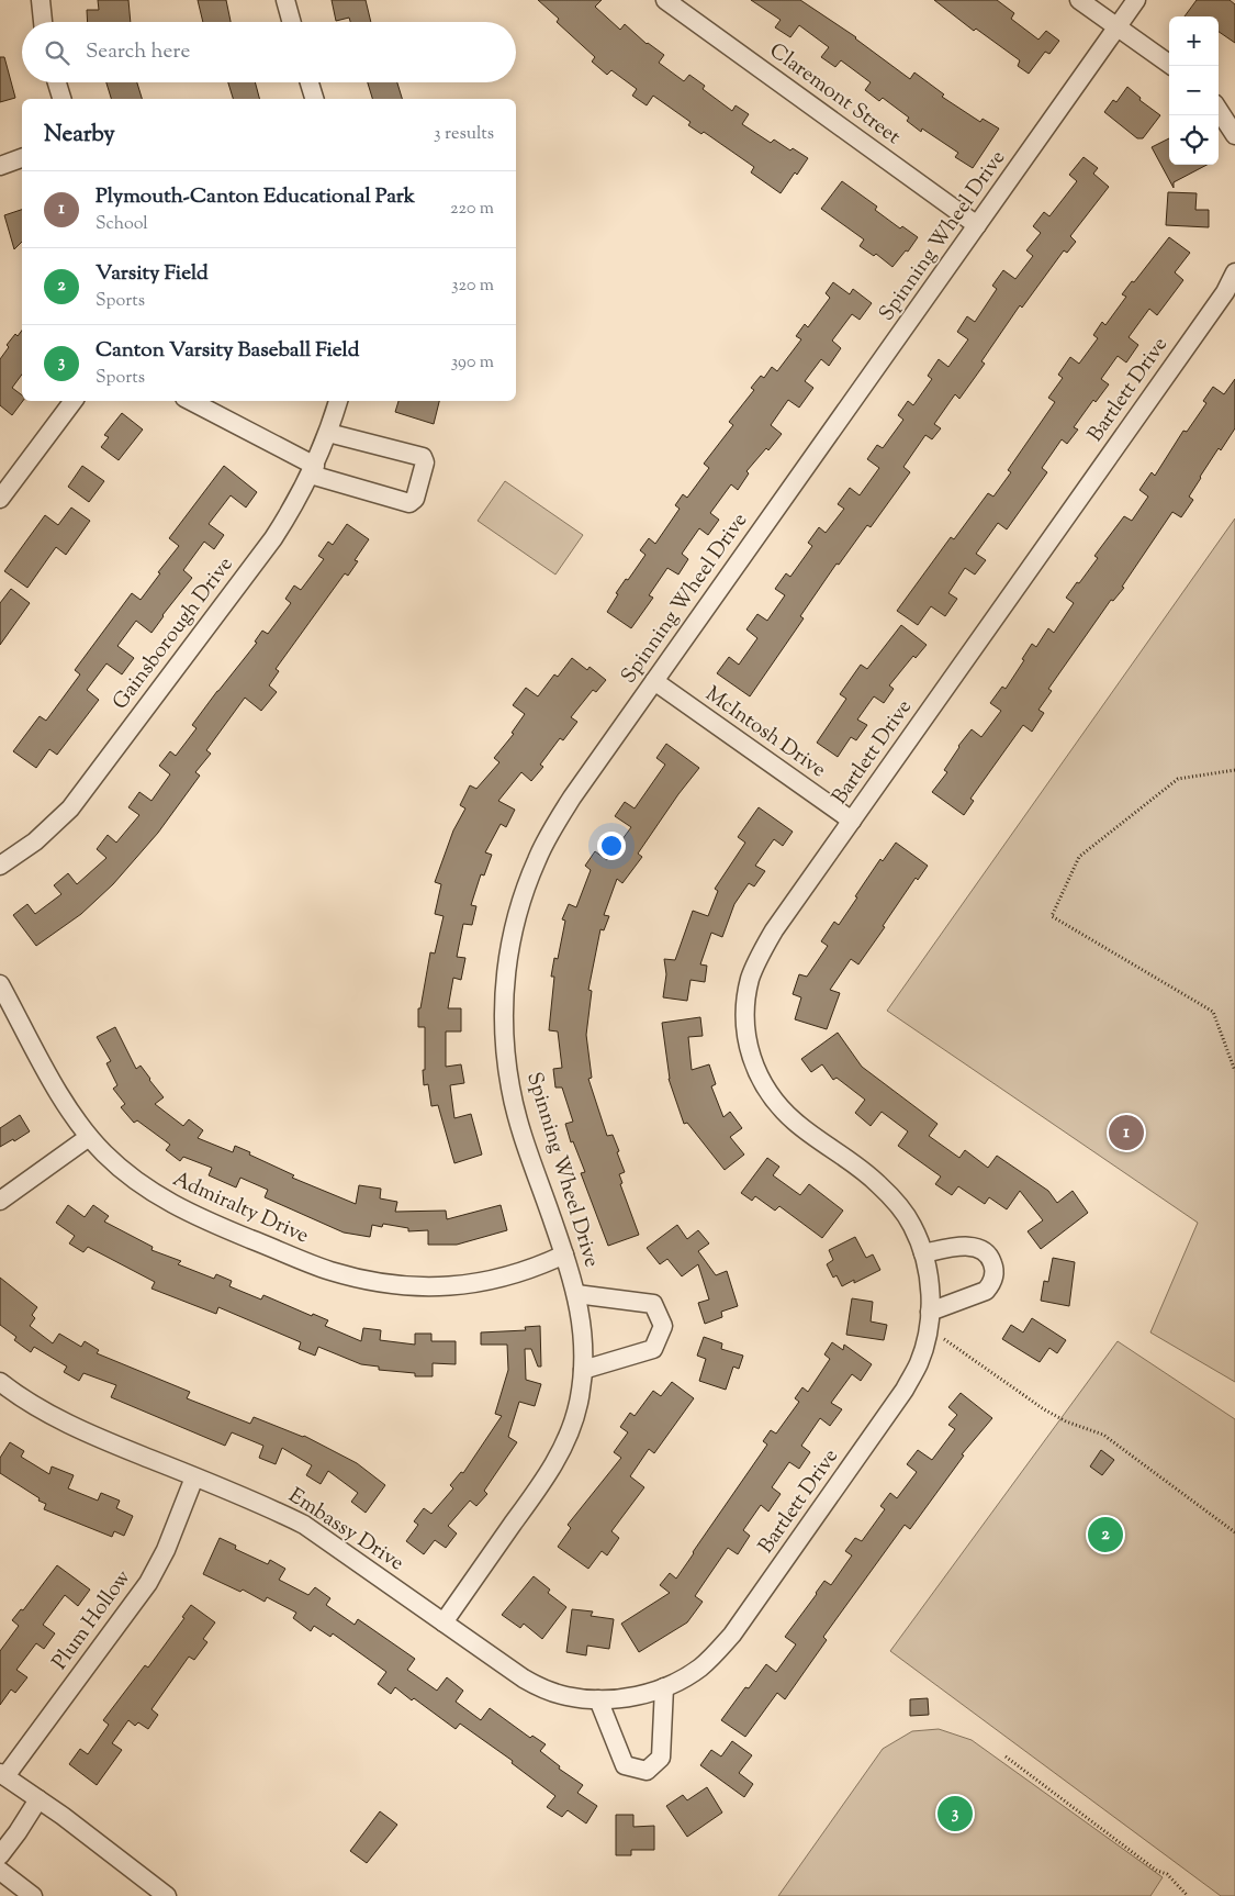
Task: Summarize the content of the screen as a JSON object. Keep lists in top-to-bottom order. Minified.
{"streets":{"street":["Claremont Street","Spinning Wheel Drive","Bartlett Drive","Gainsborough Drive","McIntosh Drive","Admiralty Drive","Embassy Drive","Plum Hollow"]},"crossings":[["Claremont Street","Spinning Wheel Drive"],["Spinning Wheel Drive","McIntosh Drive"],["Spinning Wheel Drive","Admiralty Drive"],["Spinning Wheel Drive","Embassy Drive"],["Bartlett Drive","McIntosh Drive"],["Bartlett Drive","Embassy Drive"],["Embassy Drive","Plum Hollow"]],"page":{"map_buttons":["+","−"],"search":"Search here","heading":["Nearby","3 results"],"list":[{"mark":"1","name":"Plymouth-Canton Educational Park","note":"School","value":"220 m"},{"mark":"2","name":"Varsity Field","note":"Sports","value":"320 m"},{"mark":"3","name":"Canton Varsity Baseball Field","note":"Sports","value":"390 m"}],"pins":["1","2","3"]}}
